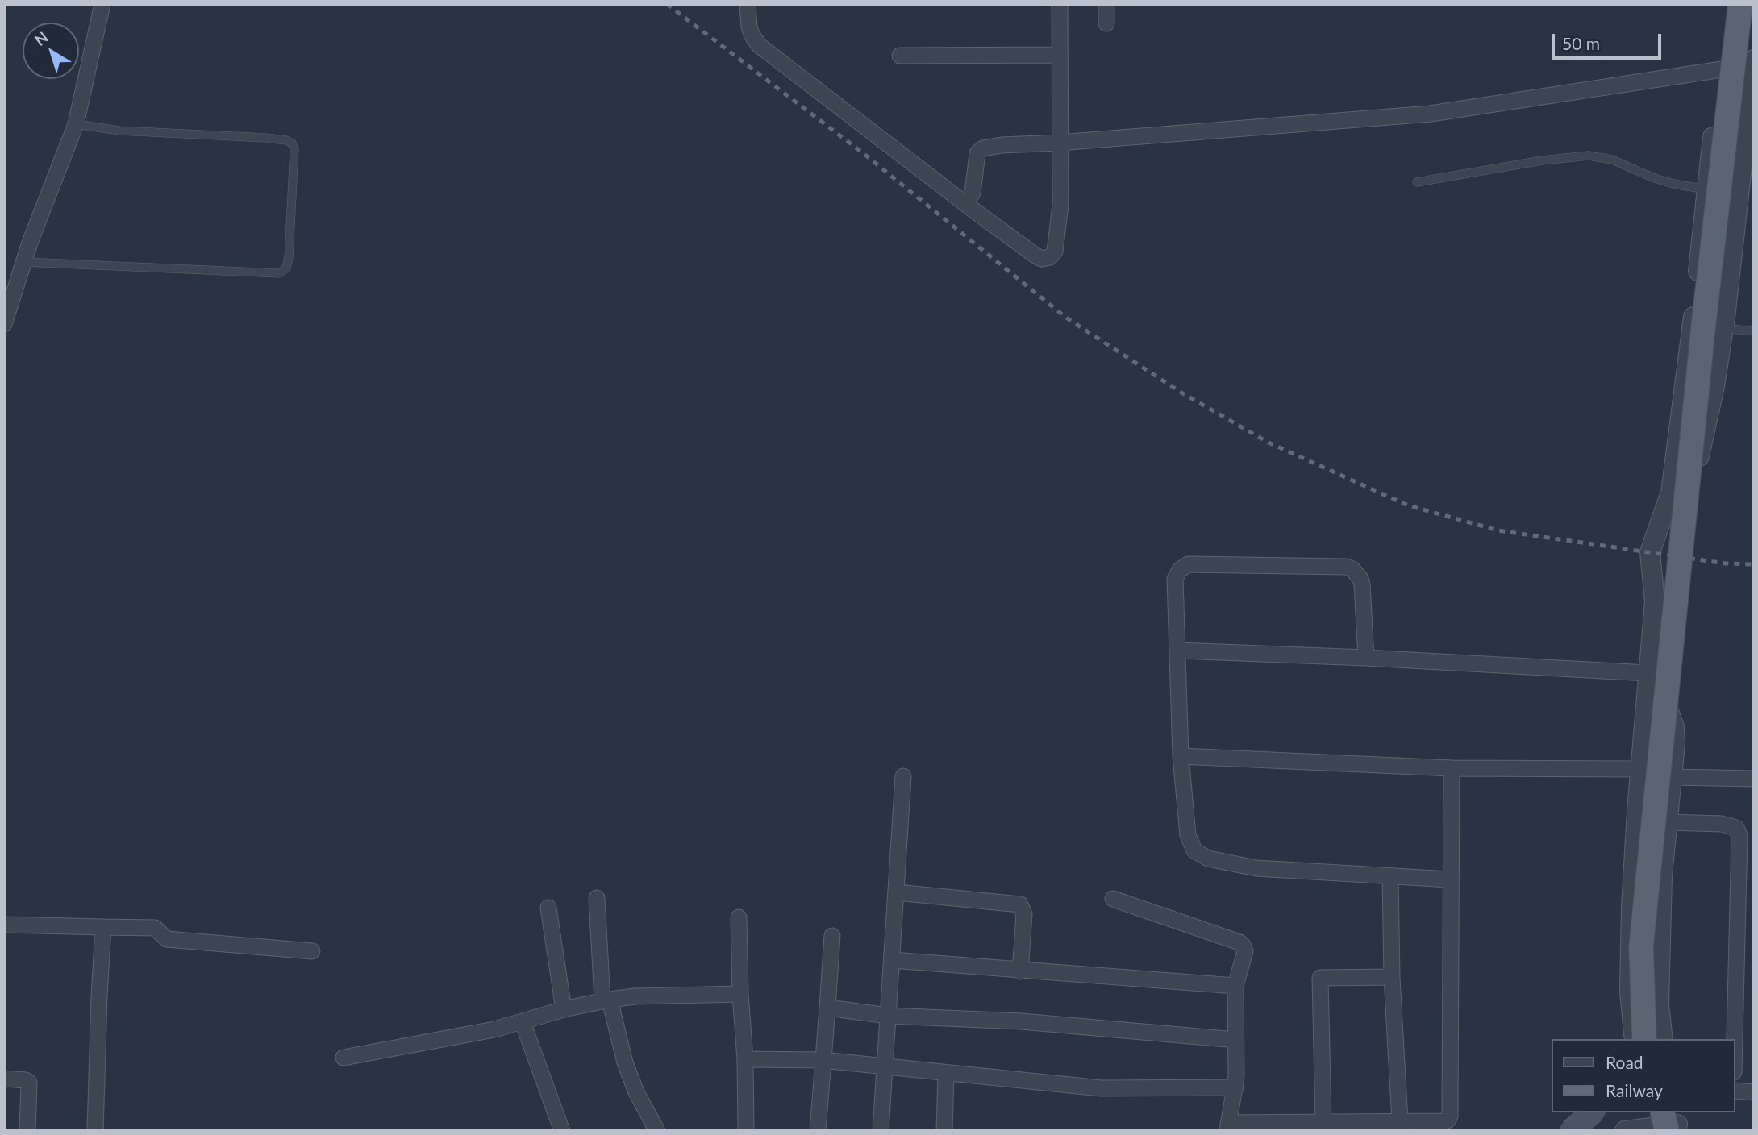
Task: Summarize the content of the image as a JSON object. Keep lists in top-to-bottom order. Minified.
{"legend":["Road","Railway"],"scale_bar":"50 m","north":"top left"}
